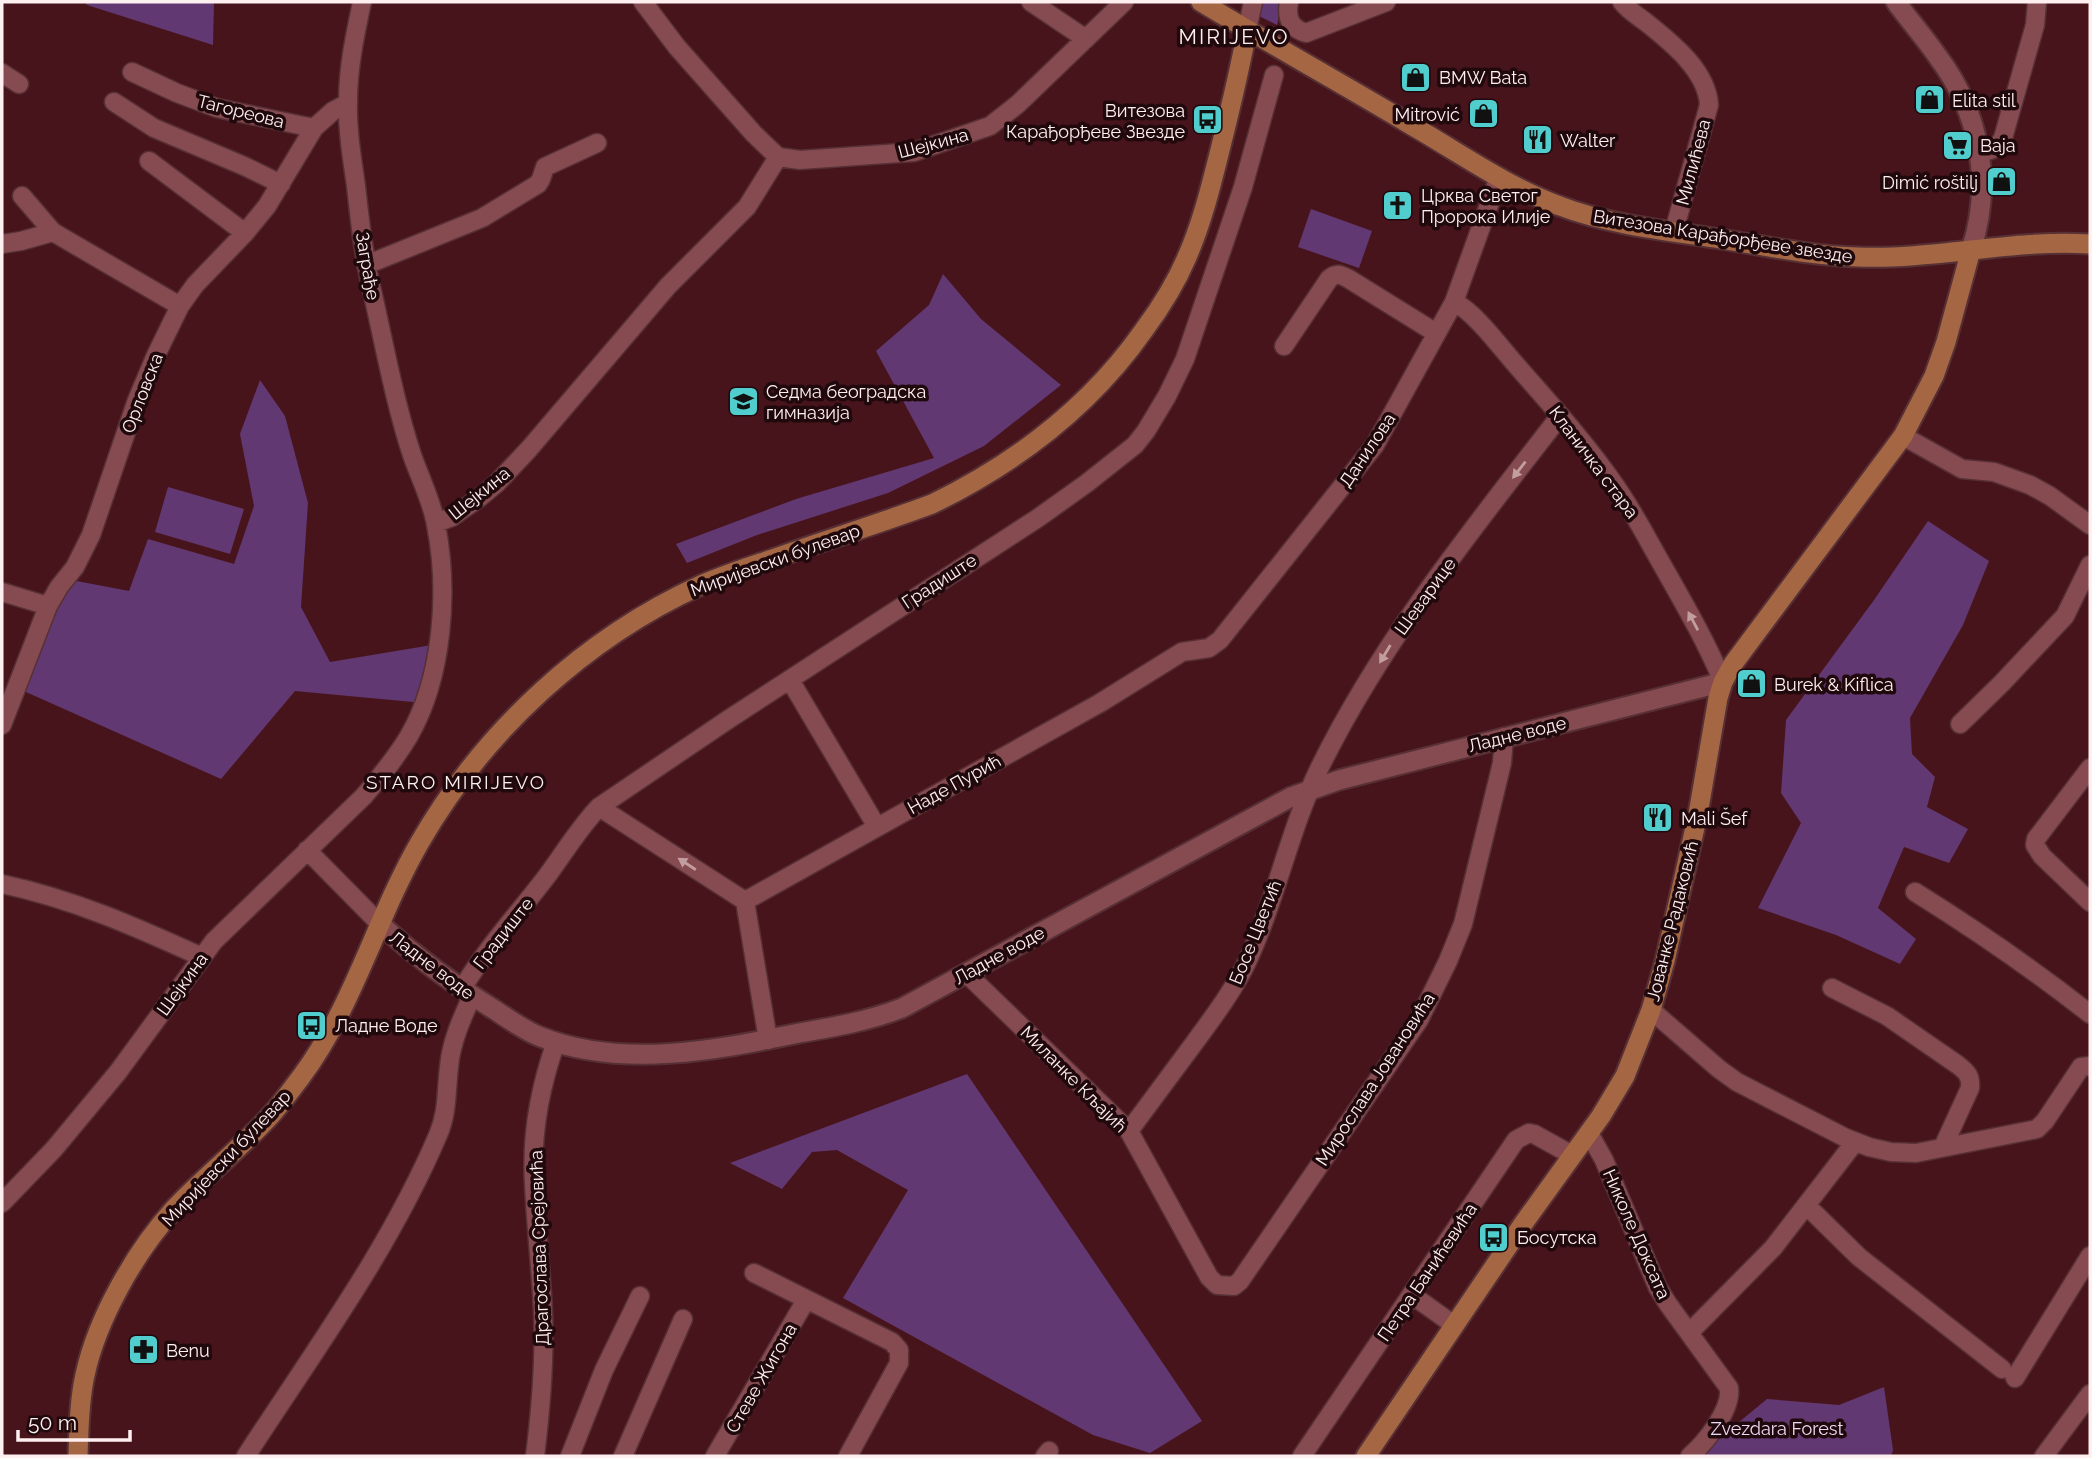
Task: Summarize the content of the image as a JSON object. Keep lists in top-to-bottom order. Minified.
{"streets":{"main road":["Витезова Карађорђеве звезде","Миријевски булевар","Јованке Радаковић"],"street":["Тагореова","Шејкина","Милићева","Заграђе","Орловска","Данилова","Кланичка стара","Градиште","Шеварице","Ладне воде","Наде Пурић","Босе Цветић","Миланке Кљајић","Мирослава Јовановића","Николе Доксата","Драгослава Срејовића","Петра Банићевића","Стеве Жигона"]},"crossings":[["Тагореова","Орловска"],["Шејкина","Заграђе"],["Шејкина","Ладне воде"],["Милићева","Витезова Карађорђеве звезде"],["Витезова Карађорђеве звезде","Данилова"],["Витезова Карађорђеве звезде","Миријевски булевар"],["Витезова Карађорђеве звезде","Јованке Радаковић"],["Заграђе","Орловска"],["Данилова","Кланичка стара"],["Данилова","Наде Пурић"],["Кланичка стара","Шеварице"],["Кланичка стара","Ладне воде"],["Кланичка стара","Јованке Радаковић"],["Миријевски булевар","Ладне воде"],["Градиште","Ладне воде"],["Шеварице","Ладне воде"],["Шеварице","Босе Цветић"],["Ладне воде","Јованке Радаковић"],["Ладне воде","Босе Цветић"],["Ладне воде","Миланке Кљајић"],["Ладне воде","Мирослава Јовановића"],["Ладне воде","Драгослава Срејовића"],["Јованке Радаковић","Николе Доксата"],["Јованке Радаковић","Петра Банићевића"],["Босе Цветић","Миланке Кљајић"],["Миланке Кљајић","Мирослава Јовановића"]],"one_way":["Кланичка стара","Шеварице"],"districts":["MIRIJEVO","STARO MIRIJEVO"],"parks":["Zvezdara Forest"],"places":{"shop":["BMW Bata","Elita stil","Mitrović","Dimić roštilj","Burek & Kiflica"],"bus stop":["Витезова Карађорђеве Звезде","Ладне Воде","Босутска"],"restaurant":["Walter","Mali Šef"],"supermarket":["Baja"],"church":["Црква Светог Пророка Илије"],"school or university":["Седма београдска гимназија"],"pharmacy":["Benu"]},"scale_bar":"50 m"}
